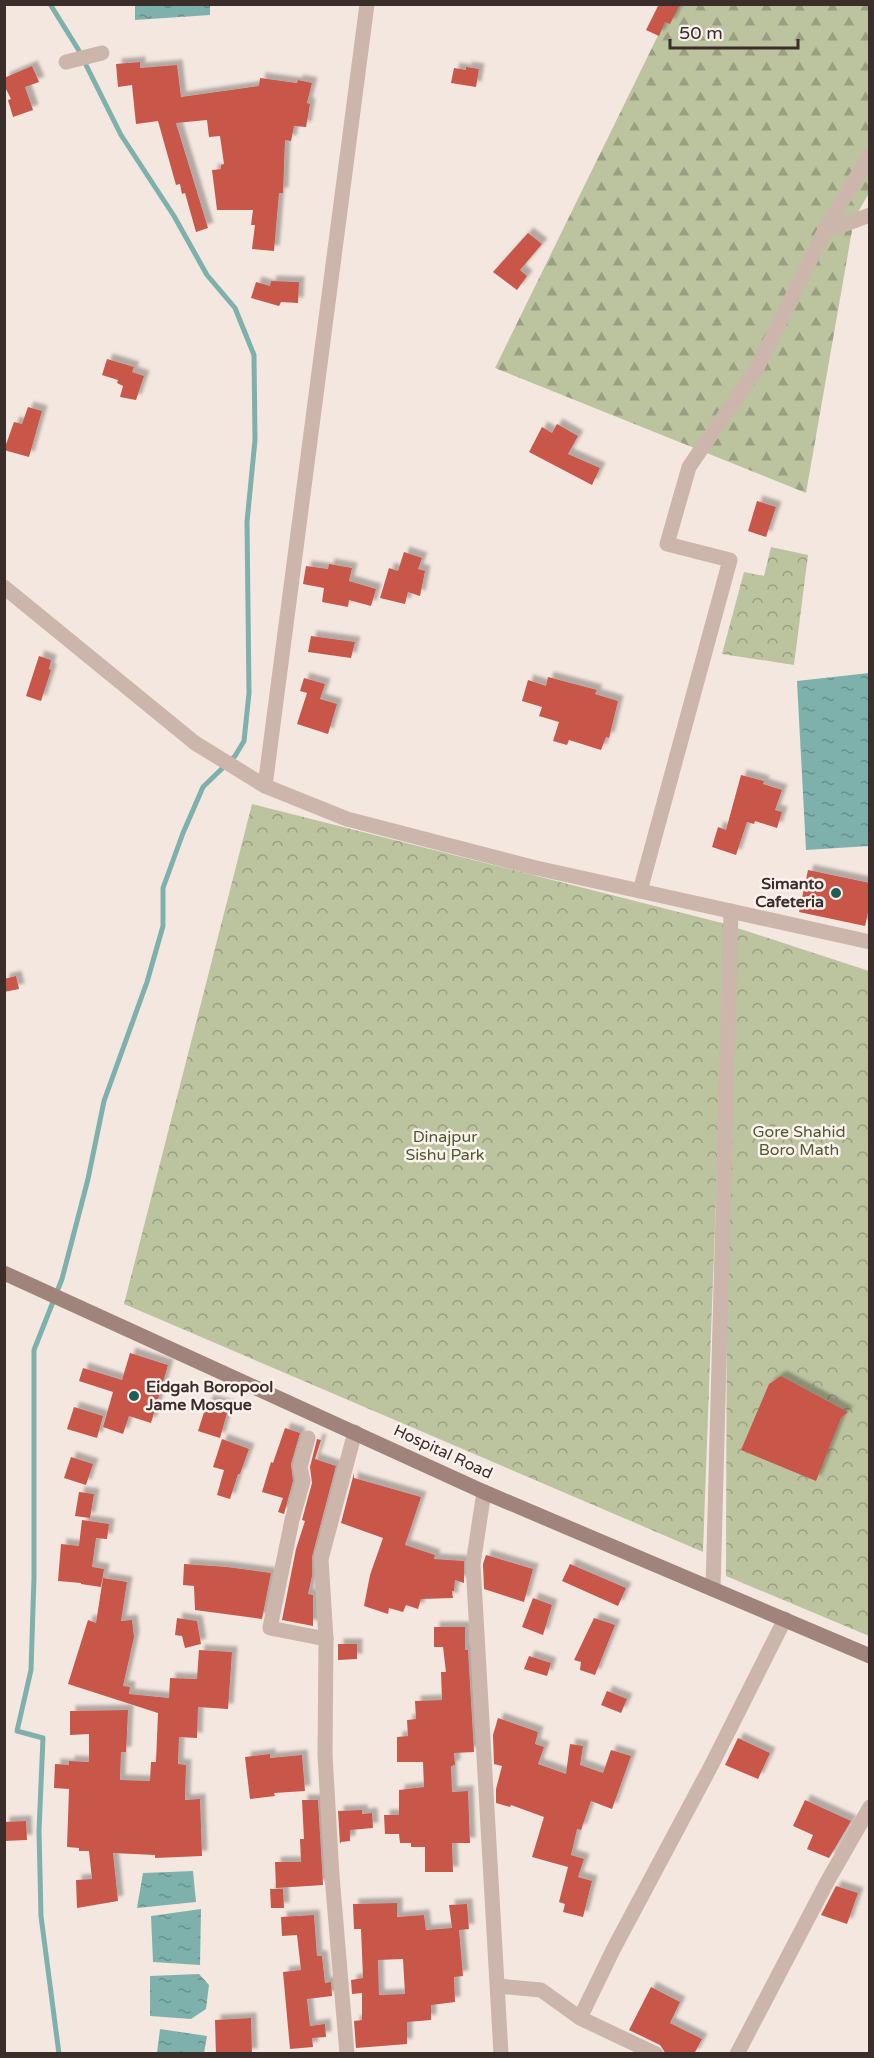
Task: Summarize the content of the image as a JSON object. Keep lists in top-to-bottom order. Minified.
{"streets":{"main road":["Hospital Road"]},"parks":["Gore Shahid Boro Math","Dinajpur Sishu Park"],"places":["Simanto Cafeteria","Eidgah Boropool Jame Mosque"],"scale_bar":"50 m"}
